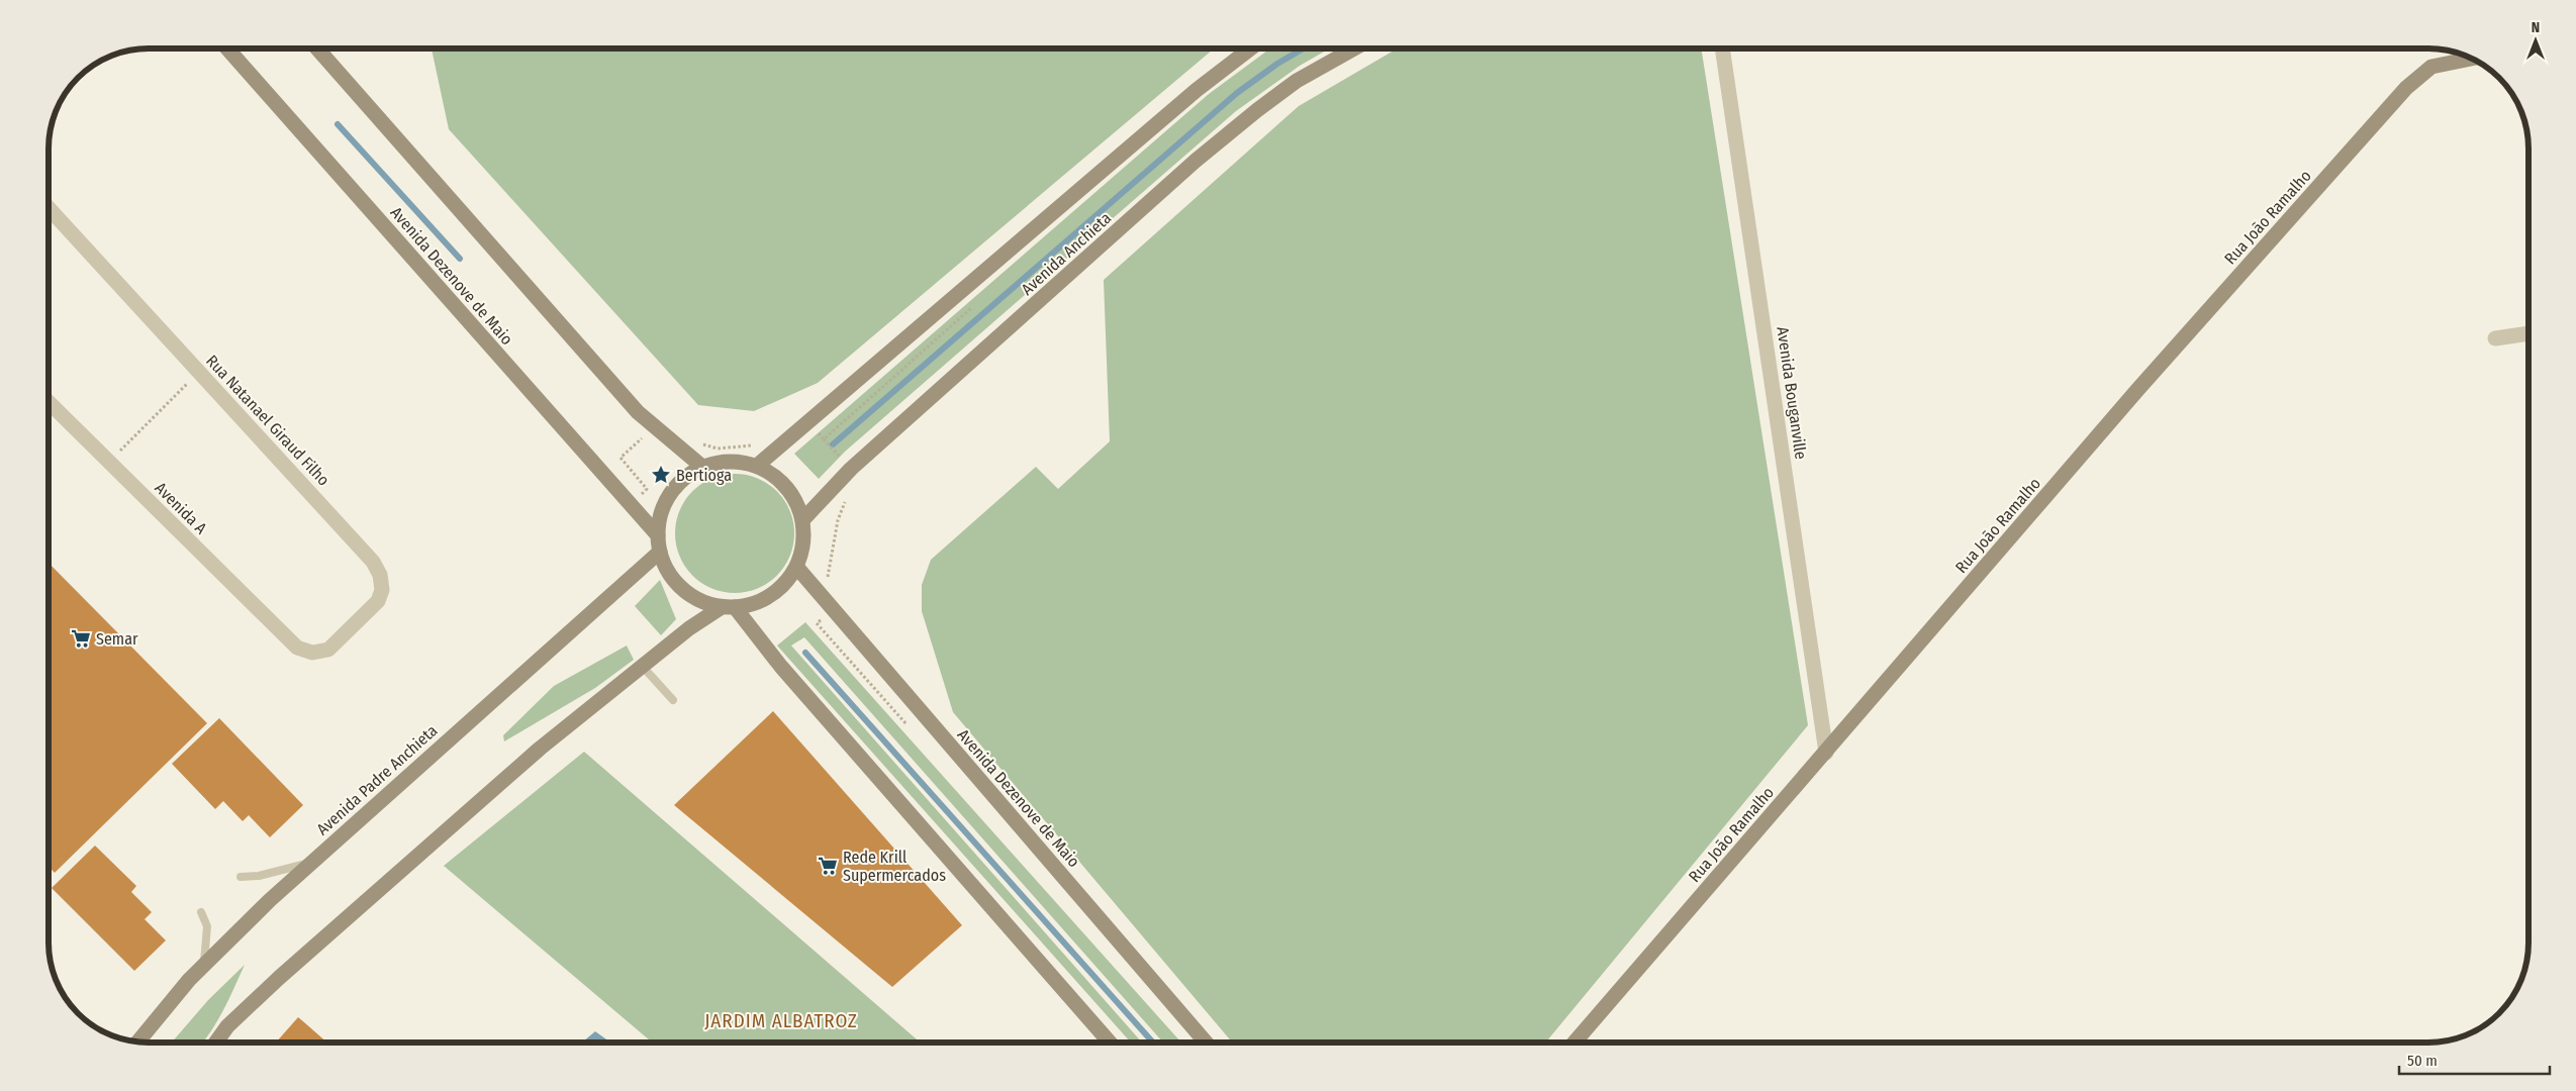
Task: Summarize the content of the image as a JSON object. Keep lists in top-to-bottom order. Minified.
{"streets":{"main road":["Rua João Ramalho","Avenida Anchieta","Avenida Dezenove de Maio","Avenida Padre Anchieta"],"street":["Avenida Bouganville","Rua Natanael Giraud Filho","Avenida A"]},"crossings":[["Rua João Ramalho","Avenida Bouganville"],["Avenida Anchieta","Avenida Dezenove de Maio"],["Avenida Anchieta","Avenida Padre Anchieta"],["Avenida Dezenove de Maio","Avenida Padre Anchieta"],["Rua Natanael Giraud Filho","Avenida A"]],"districts":["JARDIM ALBATROZ"],"places":{"place":["Bertioga"],"supermarket":["Semar","Rede Krill Supermercados"]},"scale_bar":"50 m","north":"top"}
